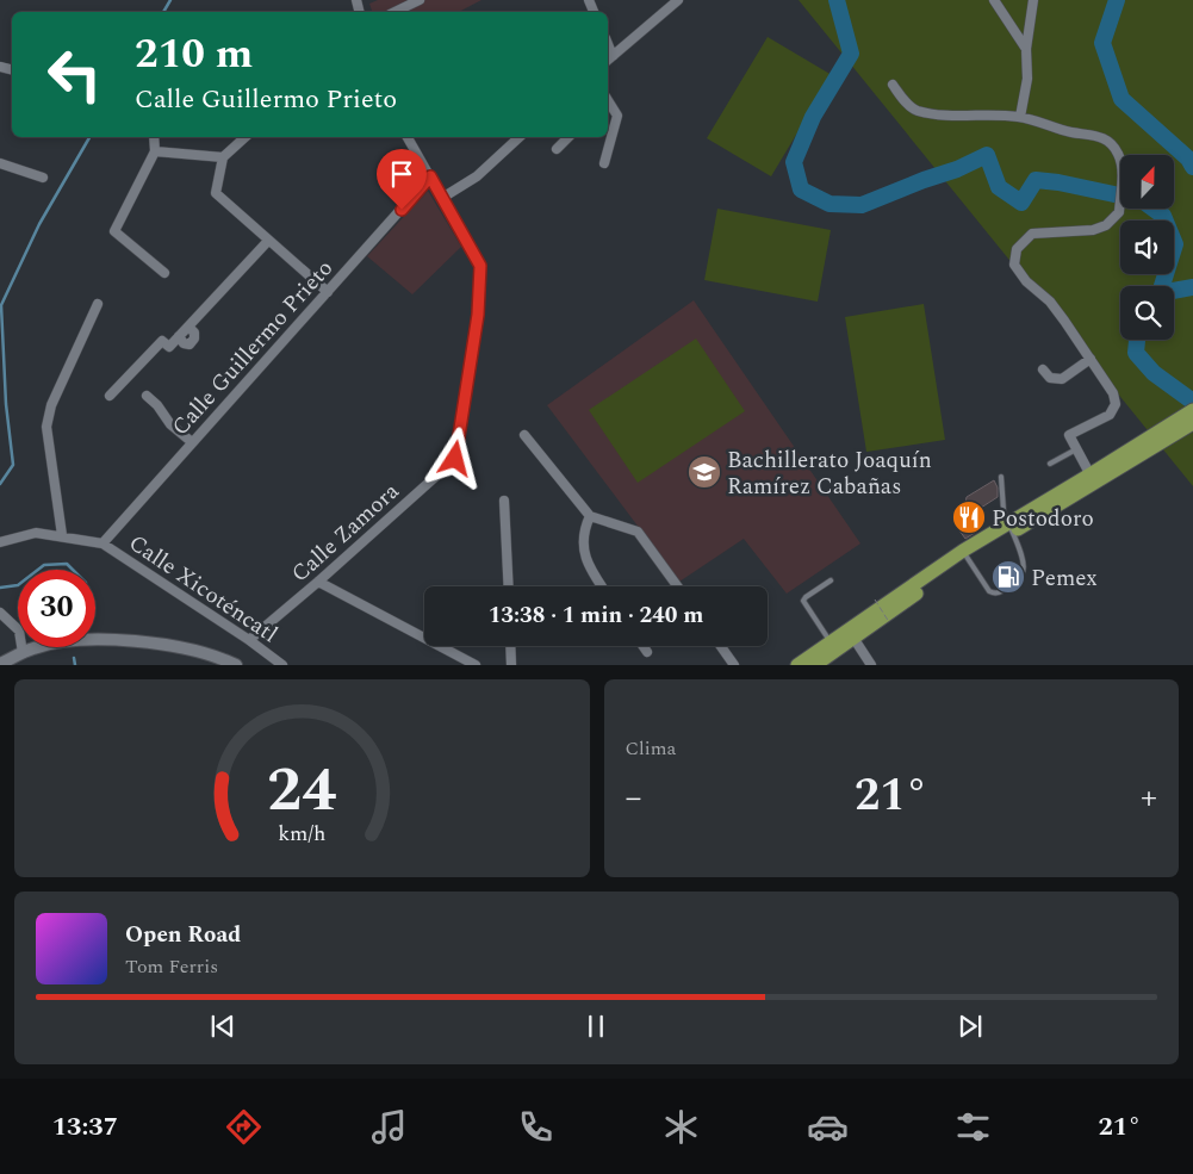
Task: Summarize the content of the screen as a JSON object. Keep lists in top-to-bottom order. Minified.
{"streets":{"street":["Calle Guillermo Prieto","Calle Zamora","Calle Xicoténcatl"]},"crossings":[["Calle Guillermo Prieto","Calle Zamora"],["Calle Guillermo Prieto","Calle Xicoténcatl"],["Calle Zamora","Calle Xicoténcatl"]],"places":{"school or university":["Bachillerato Joaquín Ramírez Cabañas"],"restaurant":["Postodoro"],"fuel station":["Pemex"]},"north":"top","page":{"turn":["210 m","Calle Guillermo Prieto"],"limit":"30","trip":"13:38 · 1 min · 240 m","tile":"Clima","heat":["−","21°","+"],"song":["Open Road","Tom Ferris"],"tabs":["13:37","21°"],"gauge":["24","km/h"]}}
